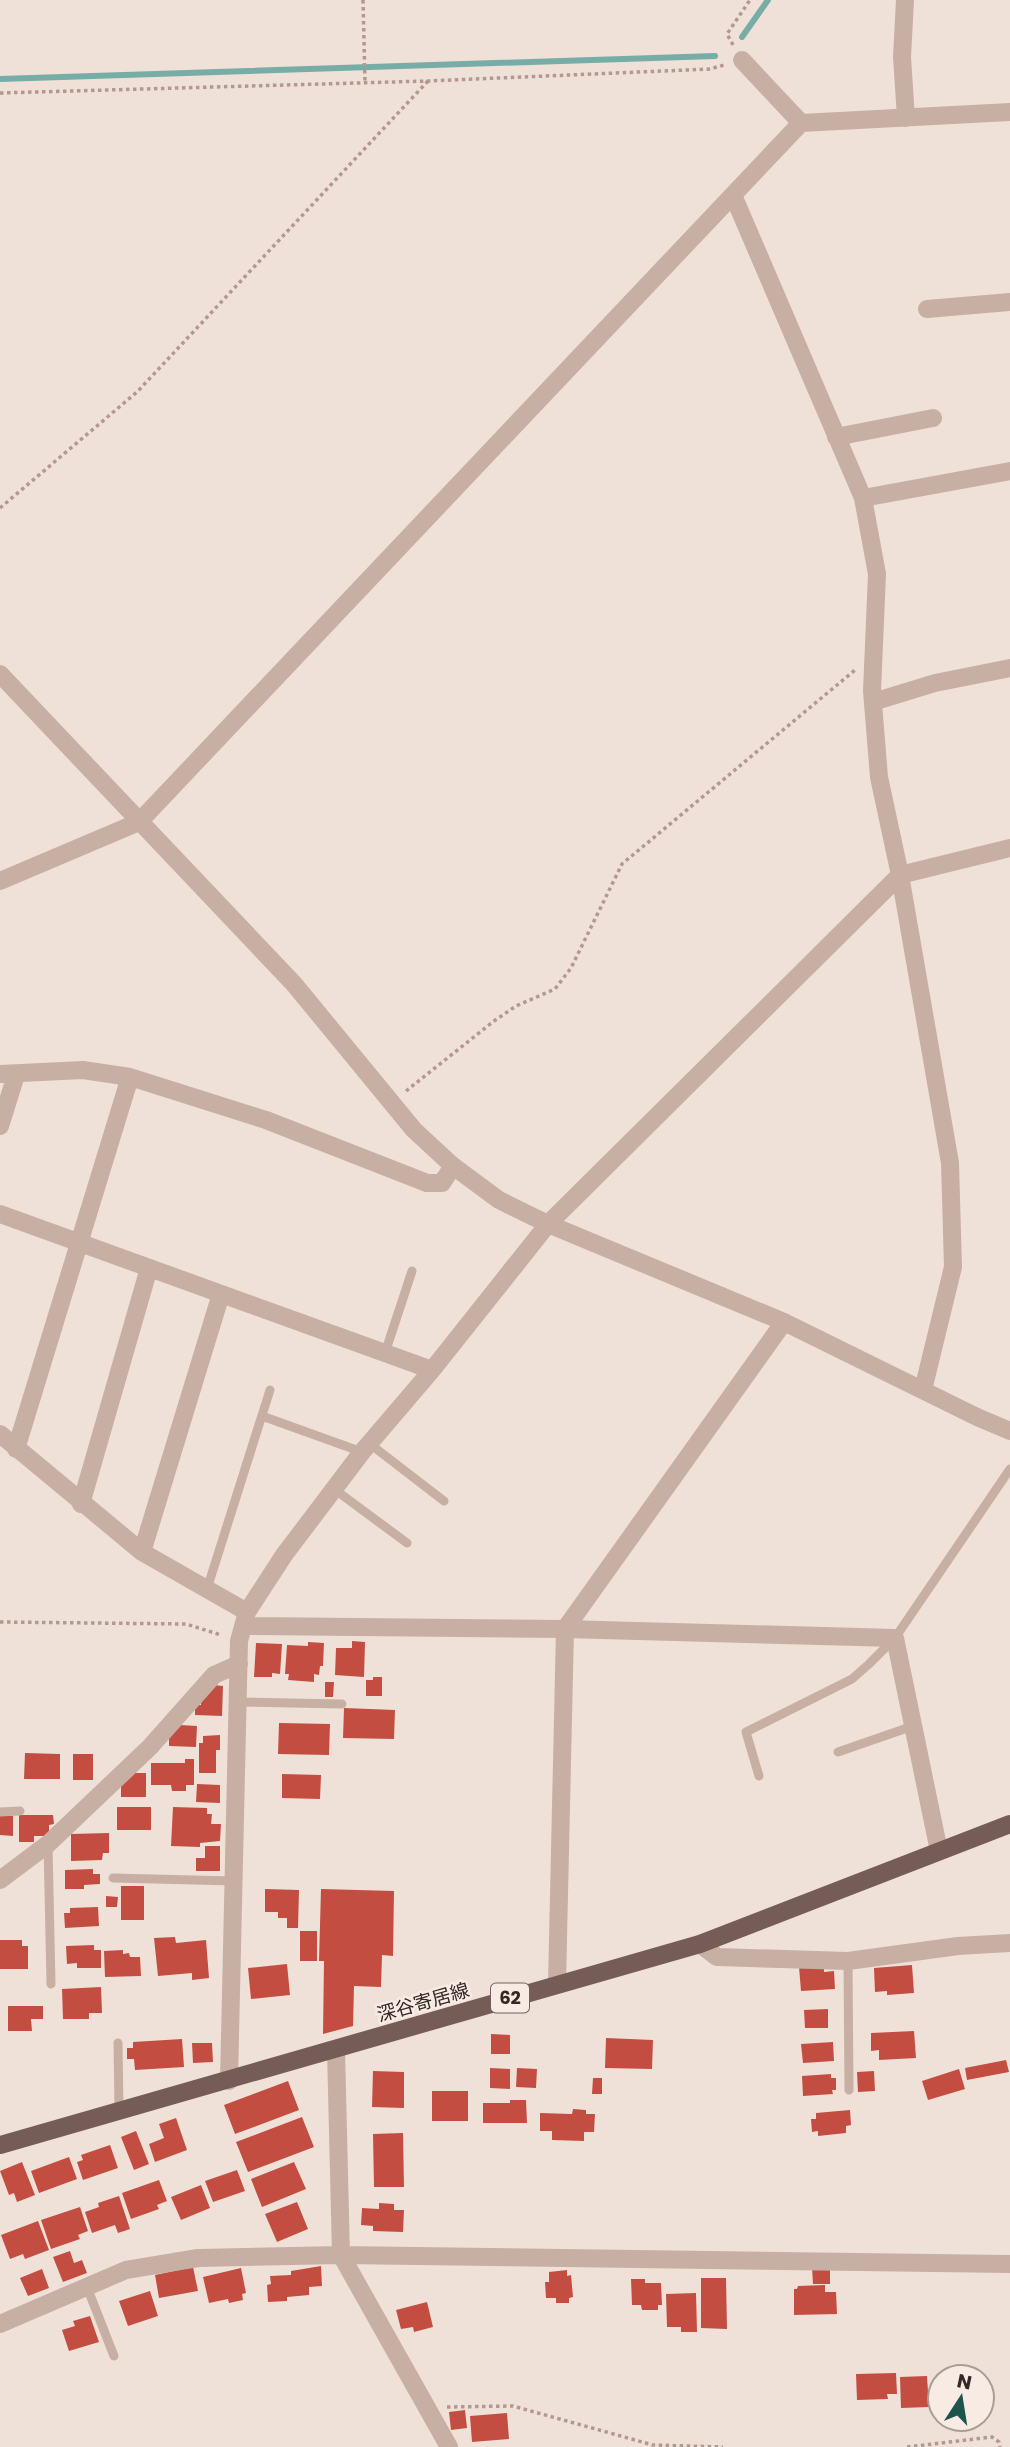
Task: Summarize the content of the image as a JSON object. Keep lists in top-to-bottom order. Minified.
{"streets":{"main road":["62","深谷寄居線"]},"north":"top"}
